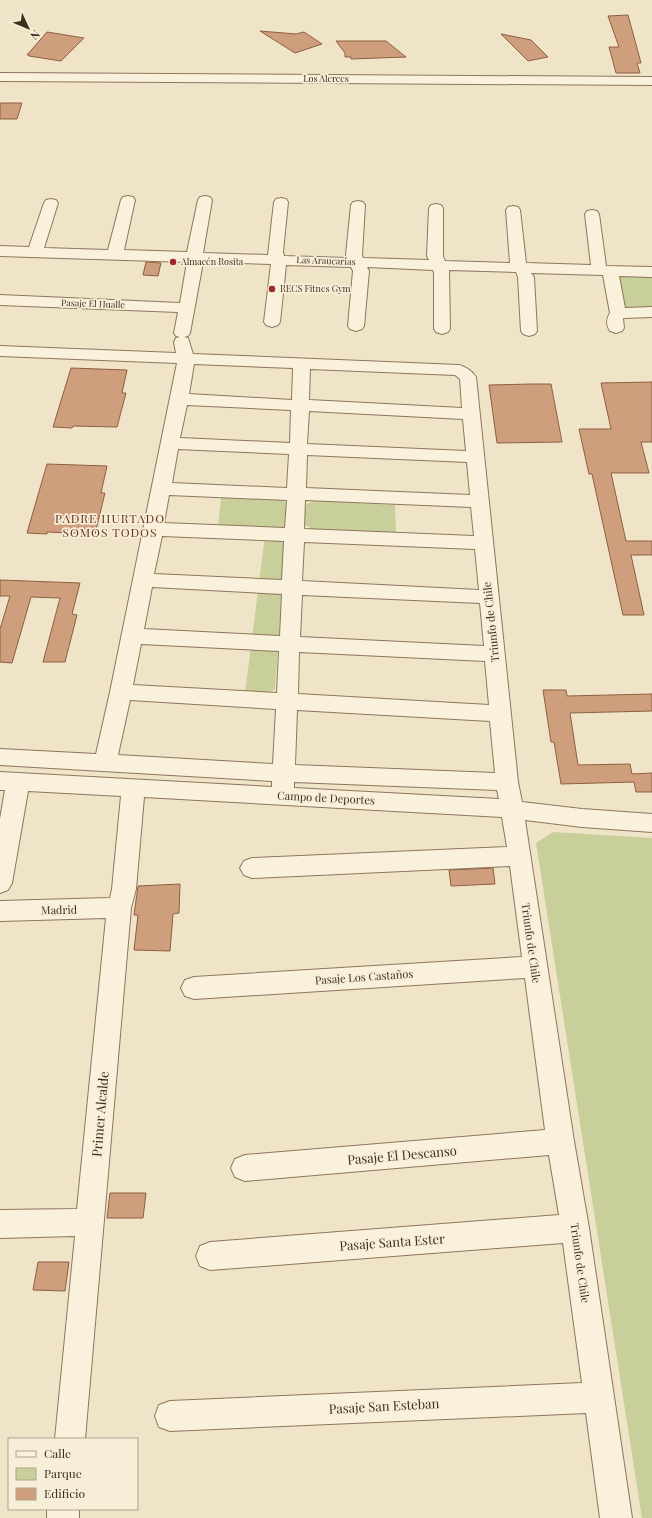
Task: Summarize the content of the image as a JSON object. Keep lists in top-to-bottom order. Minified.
{"streets":{"street":["Los Alerces","Las Araucarias","Pasaje El Hualle","Triunfo de Chile","Campo de Deportes","Madrid","Pasaje Los Castaños","Primer Alcalde","Pasaje El Descanso","Pasaje Santa Ester","Pasaje San Esteban"]},"crossings":[["Triunfo de Chile","Campo de Deportes"],["Triunfo de Chile","Pasaje Los Castaños"],["Triunfo de Chile","Pasaje El Descanso"],["Triunfo de Chile","Pasaje Santa Ester"],["Triunfo de Chile","Pasaje San Esteban"],["Campo de Deportes","Primer Alcalde"],["Madrid","Primer Alcalde"]],"districts":["PADRE HURTADO SOMOS TODOS"],"places":["Almacén Rosita","RECS Fitnes Gym"],"legend":["Calle","Parque","Edificio"],"north":"bottom right"}
